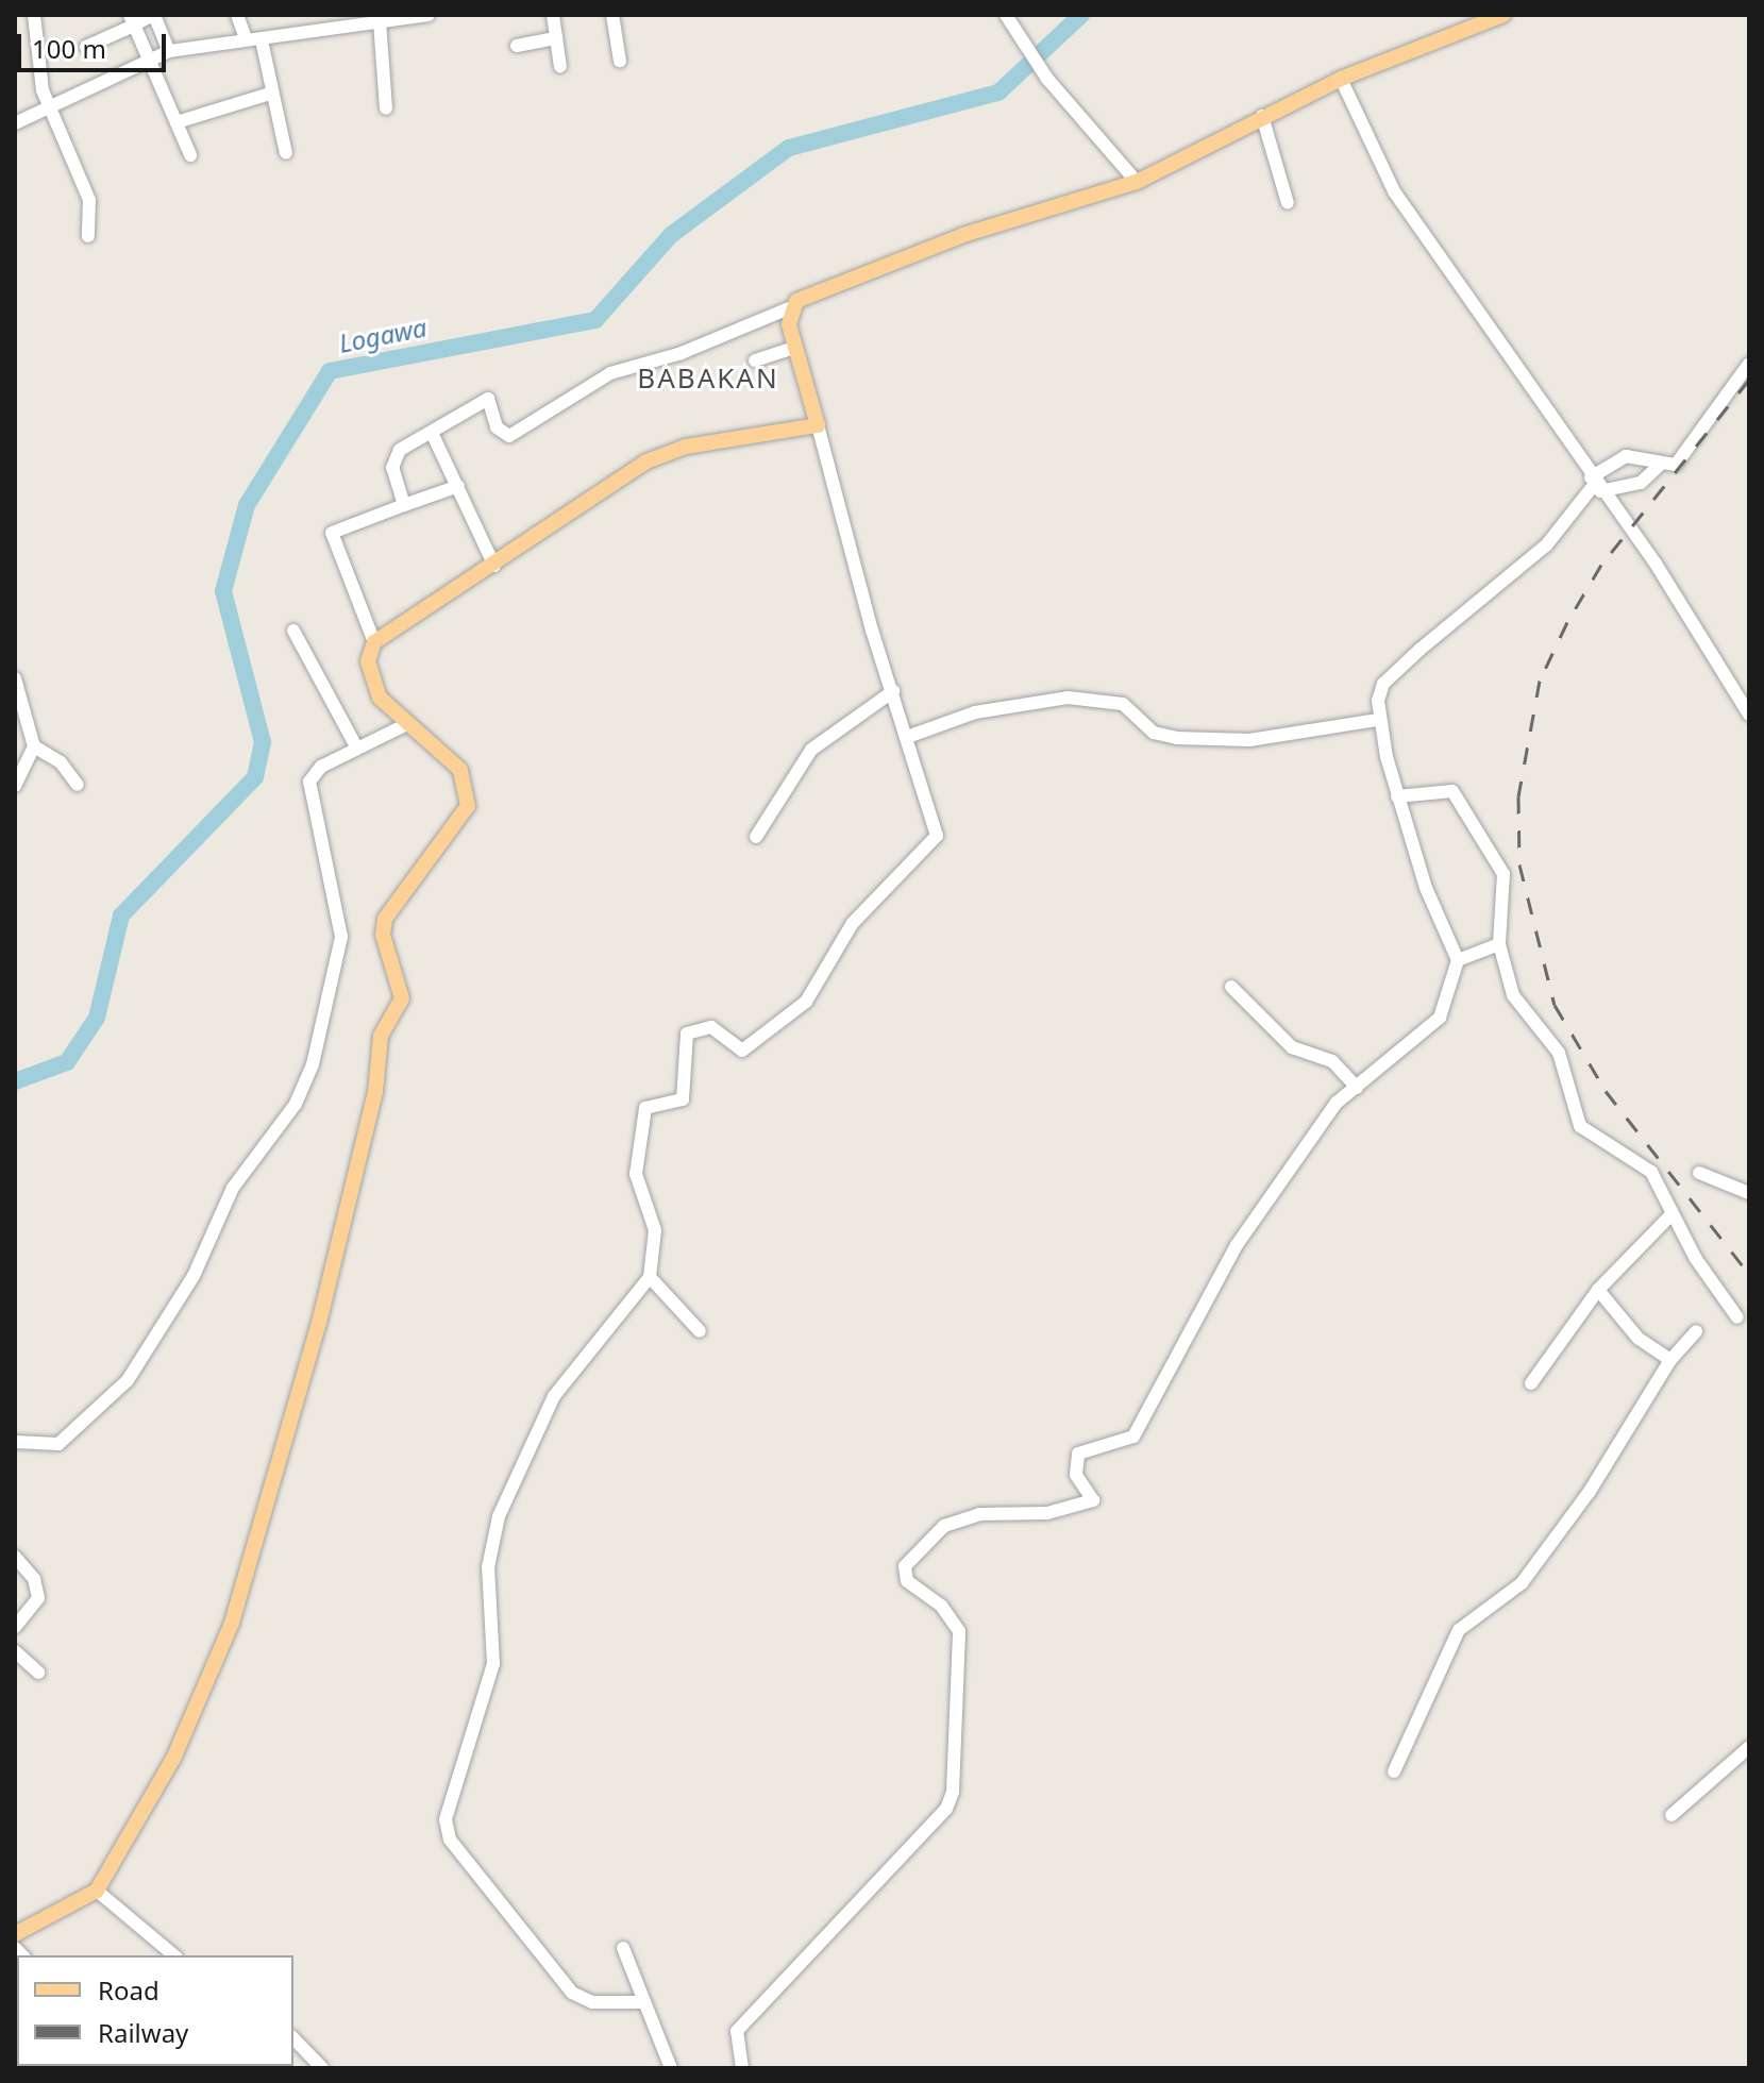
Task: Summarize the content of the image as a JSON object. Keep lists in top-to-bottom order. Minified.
{"districts":["BABAKAN"],"water":["Logawa"],"legend":["Road","Railway"],"scale_bar":"100 m"}
